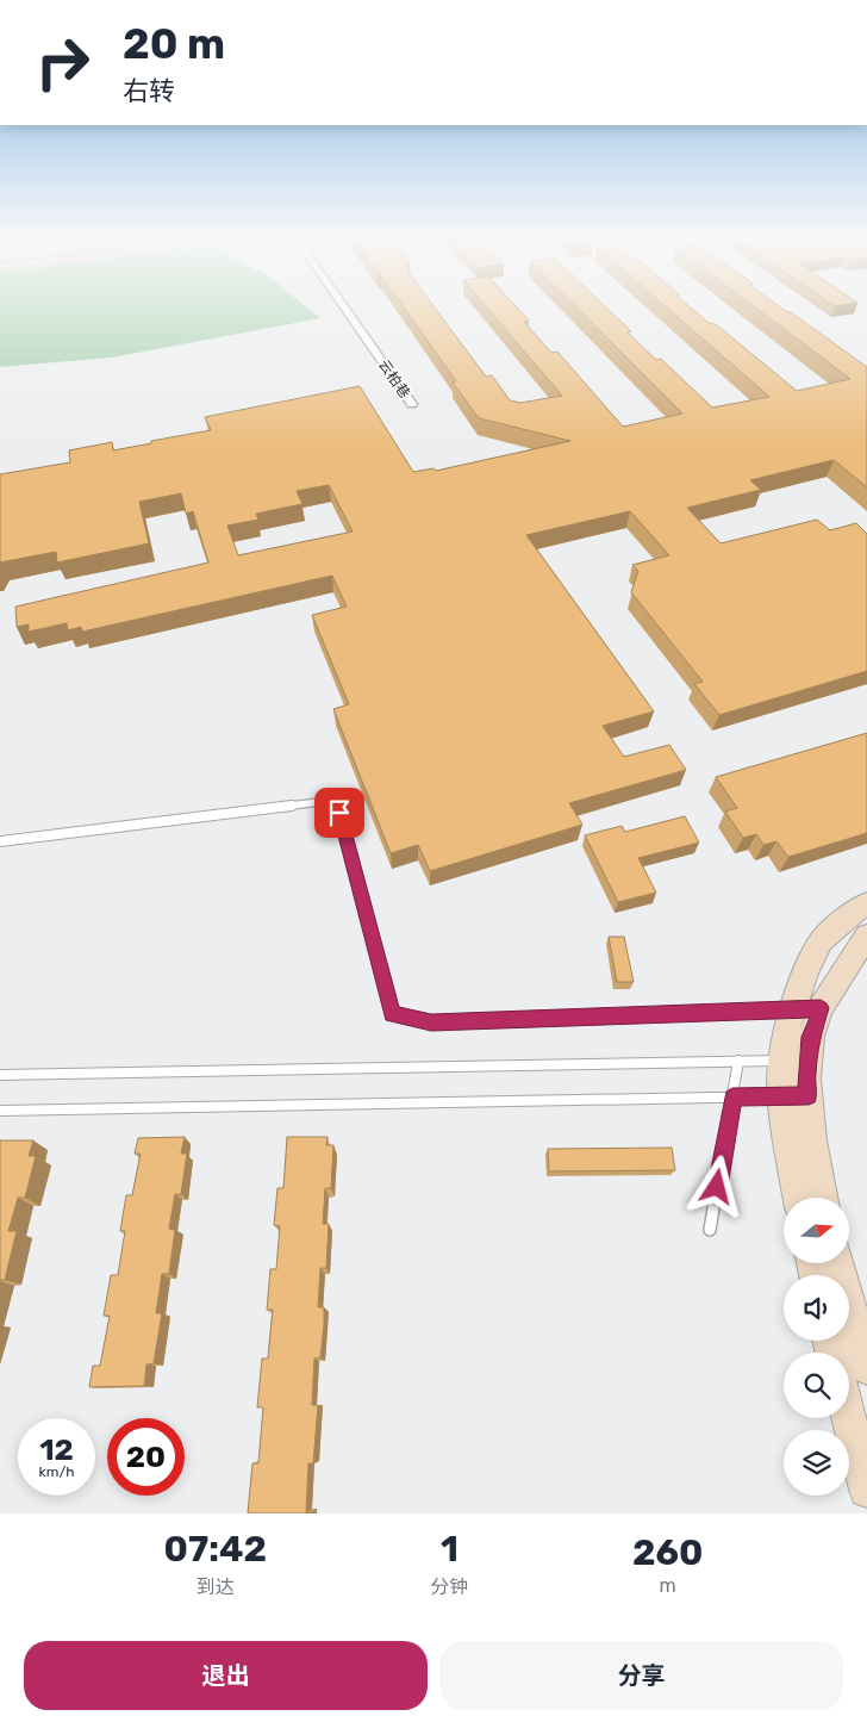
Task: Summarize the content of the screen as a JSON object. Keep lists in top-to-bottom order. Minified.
{"streets":{"street":["云柏巷"]},"north":"right","page":{"turn":["20 m","右转"],"speed":"12 km/h","limit":"20","eta":["07:42","到达","1","分钟","260","m"],"buttons":["退出","分享"]}}
